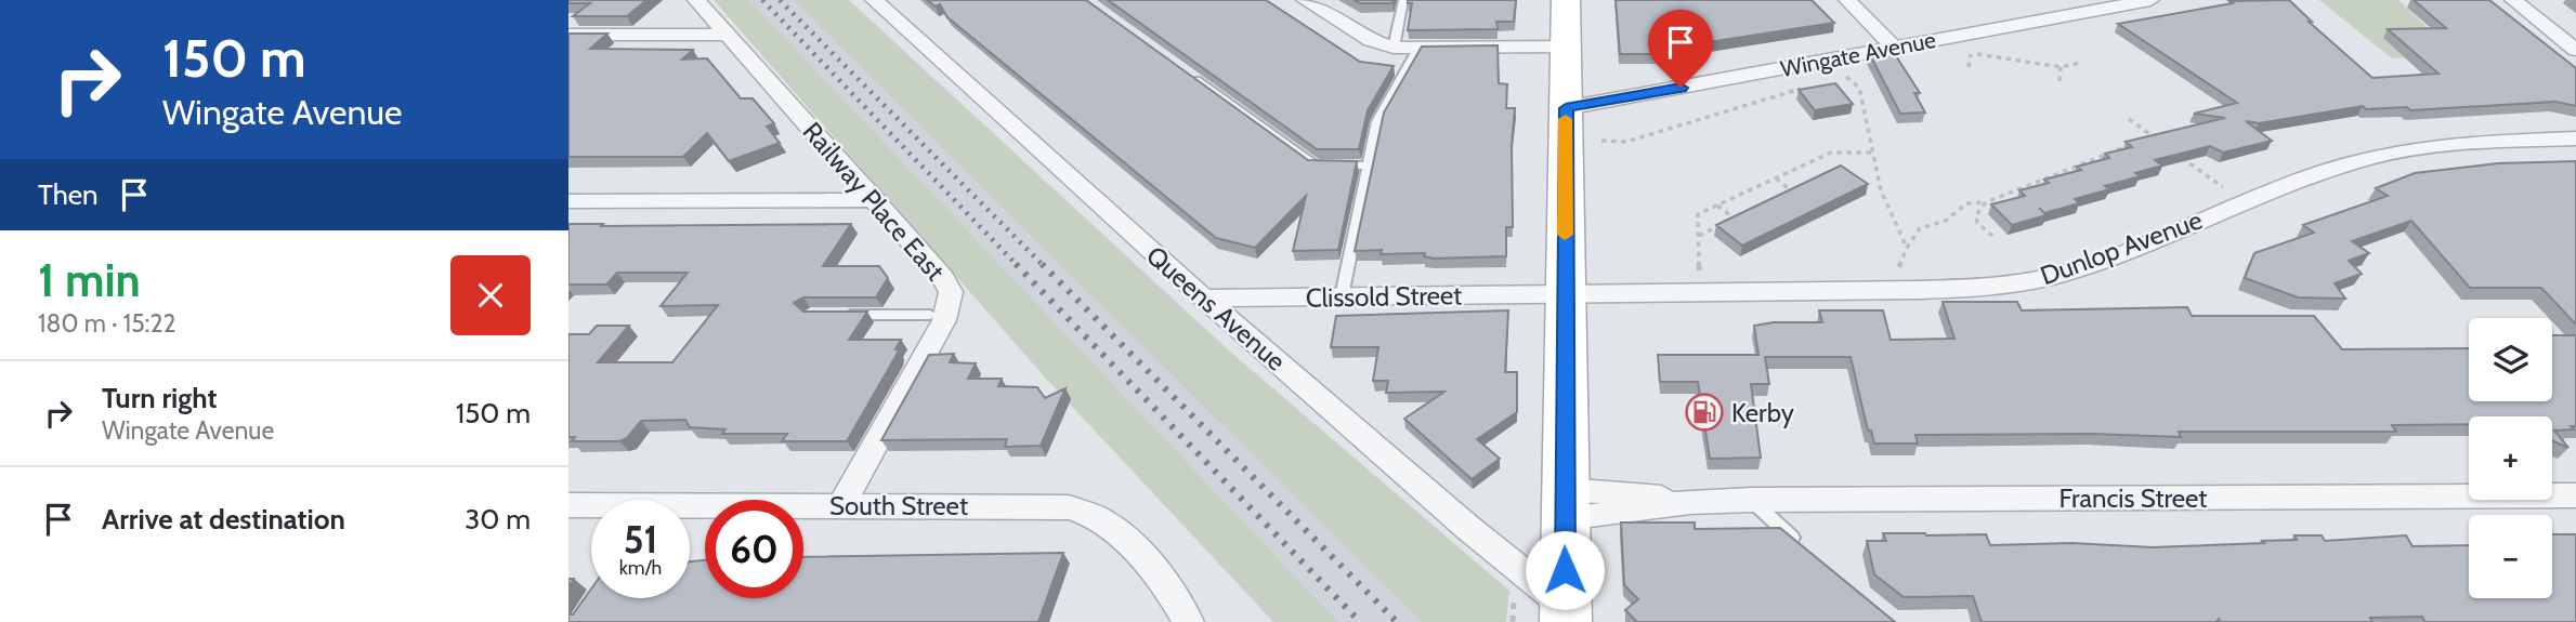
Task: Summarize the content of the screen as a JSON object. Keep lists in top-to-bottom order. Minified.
{"streets":{"street":["Wingate Avenue","Railway Place East","Dunlop Avenue","Clissold Street","Queens Avenue","Francis Street","South Street"]},"crossings":[["Railway Place East","South Street"],["Dunlop Avenue","Clissold Street"],["Clissold Street","Queens Avenue"]],"places":{"fuel station":["Kerby"]},"page":{"turn":["150 m","Wingate Avenue"],"then":"Then","heading":["1 min","180 m · 15:22"],"map_buttons":["+","−"],"list":[{"name":"Turn right","note":"Wingate Avenue","value":"150 m"},{"name":"Arrive at destination","value":"30 m"}],"speed":"51 km/h","limit":"60"}}
